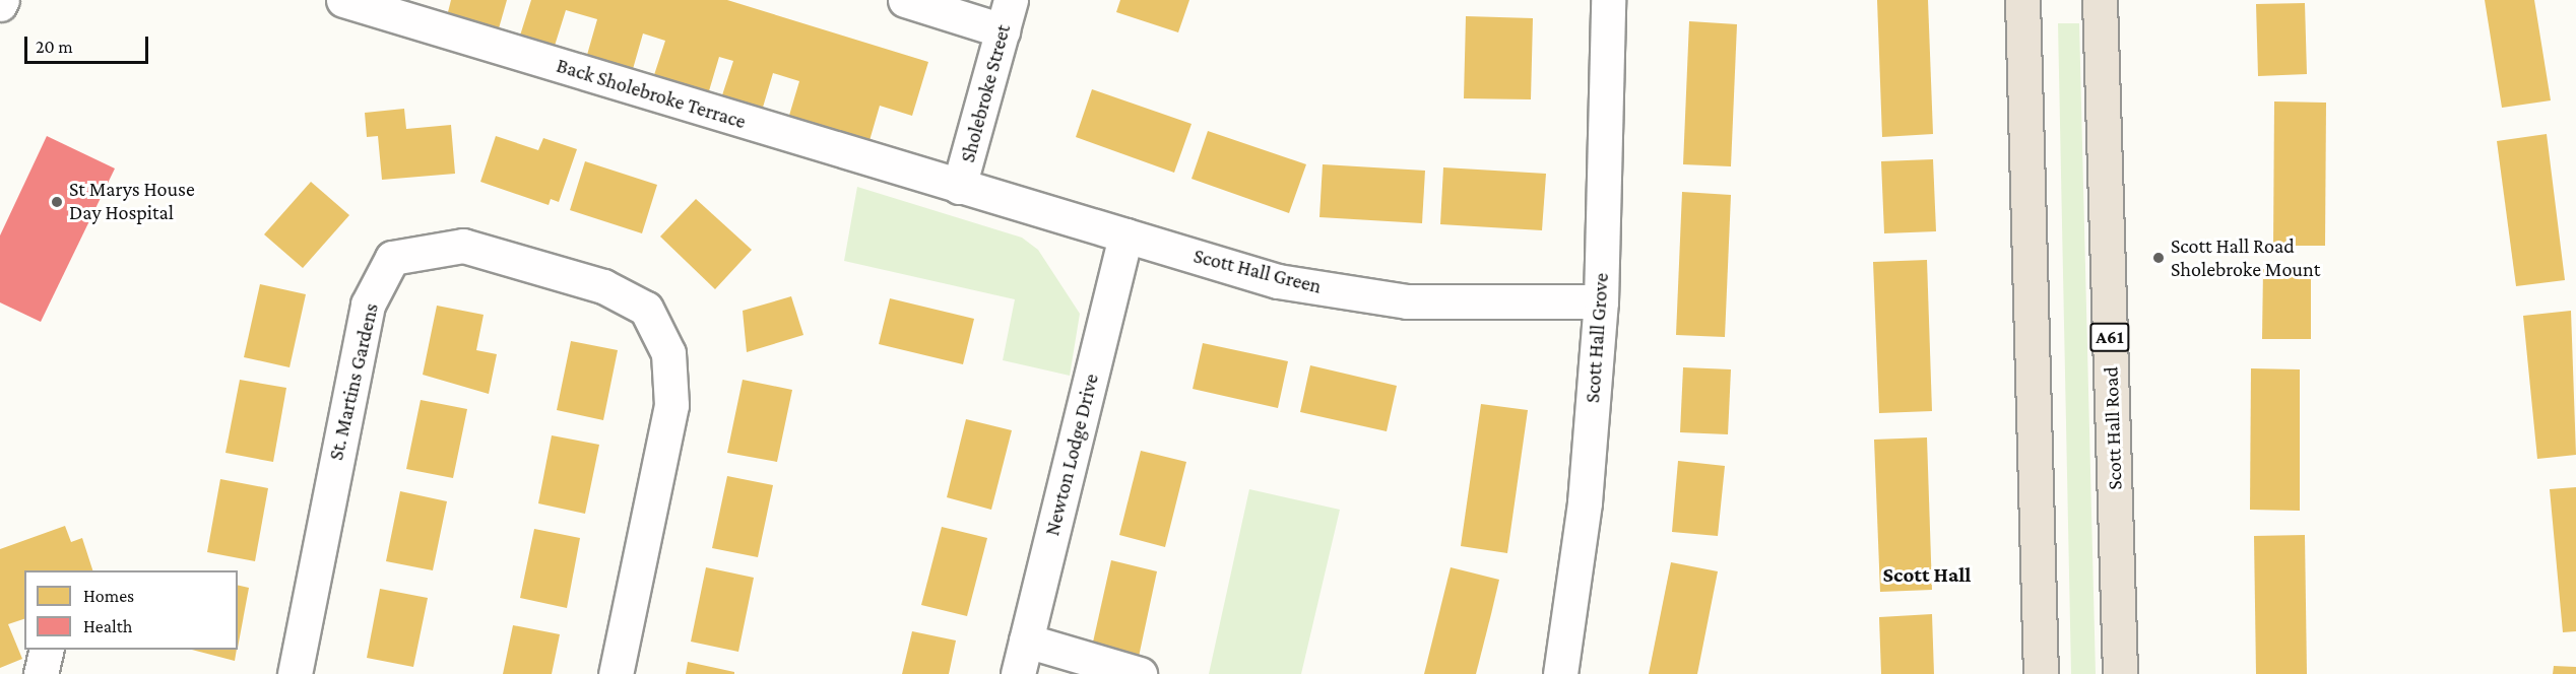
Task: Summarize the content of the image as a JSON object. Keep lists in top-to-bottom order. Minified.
{"streets":{"highway":["A61","Scott Hall Road"],"street":["Back Sholebroke Terrace","Sholebroke Street","Scott Hall Green","Scott Hall Grove","St. Martins Gardens","Newton Lodge Drive"]},"crossings":[["Back Sholebroke Terrace","Sholebroke Street"],["Back Sholebroke Terrace","Scott Hall Green"],["Sholebroke Street","Scott Hall Green"],["Scott Hall Green","Scott Hall Grove"],["Scott Hall Green","Newton Lodge Drive"]],"districts":["Scott Hall"],"places":["St Marys House Day Hospital","Scott Hall Road Sholebroke Mount"],"legend":["Homes","Health"],"scale_bar":"20 m"}
